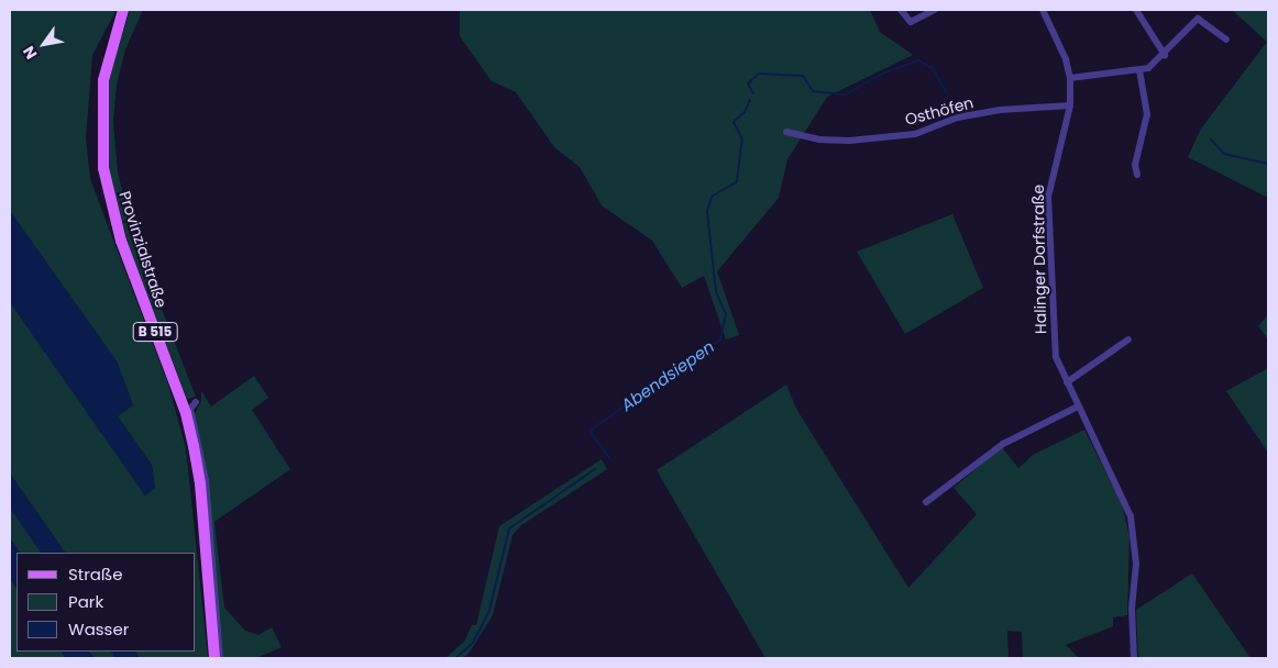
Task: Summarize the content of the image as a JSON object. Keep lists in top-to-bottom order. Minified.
{"streets":{"main road":["Provinzialstraße","B 515"],"street":["Osthöfen","Halinger Dorfstraße"]},"crossings":[["Osthöfen","Halinger Dorfstraße"]],"water":["Abendsiepen"],"legend":["Straße","Park","Wasser"],"north":"bottom left"}
